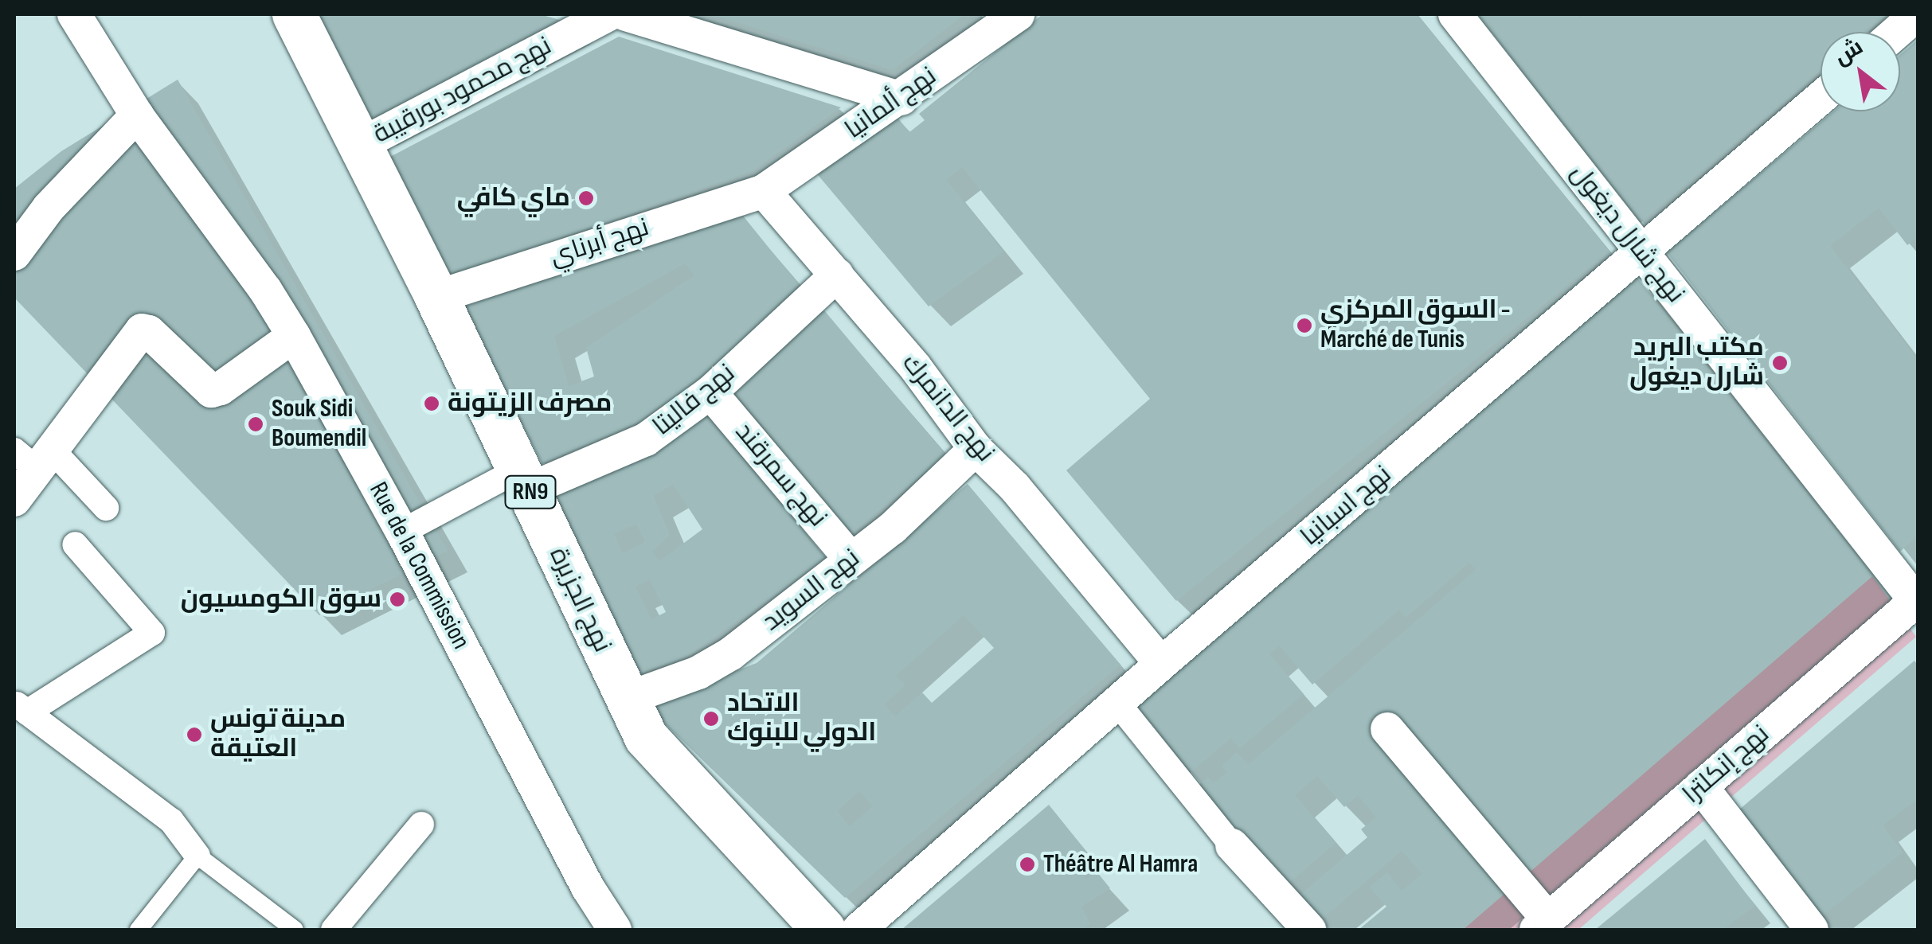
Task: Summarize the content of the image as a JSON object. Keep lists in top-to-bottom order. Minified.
{"streets":{"main road":["RN9","نهج الجزيرة"],"street":["نهج محمود بورقيبة","نهج ألمانيا","نهج شارل ديغول","نهج أبرناي","نهج فاليتا","نهج الدانمرك","نهج سمرقند","نهج اسبانيا","Rue de la Commission","نهج السويد","نهج إنكلترا"]},"crossings":[["نهج محمود بورقيبة","نهج الجزيرة"],["نهج ألمانيا","نهج أبرناي"],["نهج ألمانيا","نهج الدانمرك"],["نهج شارل ديغول","نهج اسبانيا"],["نهج شارل ديغول","نهج إنكلترا"],["نهج أبرناي","نهج الدانمرك"],["نهج أبرناي","نهج الجزيرة"],["نهج فاليتا","نهج الدانمرك"],["نهج فاليتا","نهج سمرقند"],["نهج فاليتا","نهج الجزيرة"],["نهج الدانمرك","نهج اسبانيا"],["نهج الدانمرك","نهج السويد"],["نهج سمرقند","نهج السويد"],["نهج السويد","نهج الجزيرة"]],"places":["ماي كافي","السوق المركزي - Marché de Tunis","مكتب البريد شارل ديغول","مصرف الزيتونة","Souk Sidi Boumendil","سوق الكومسيون","الاتحاد الدولي للبنوك","مدينة تونس العتيقة","Théâtre Al Hamra"],"north":"top left"}
